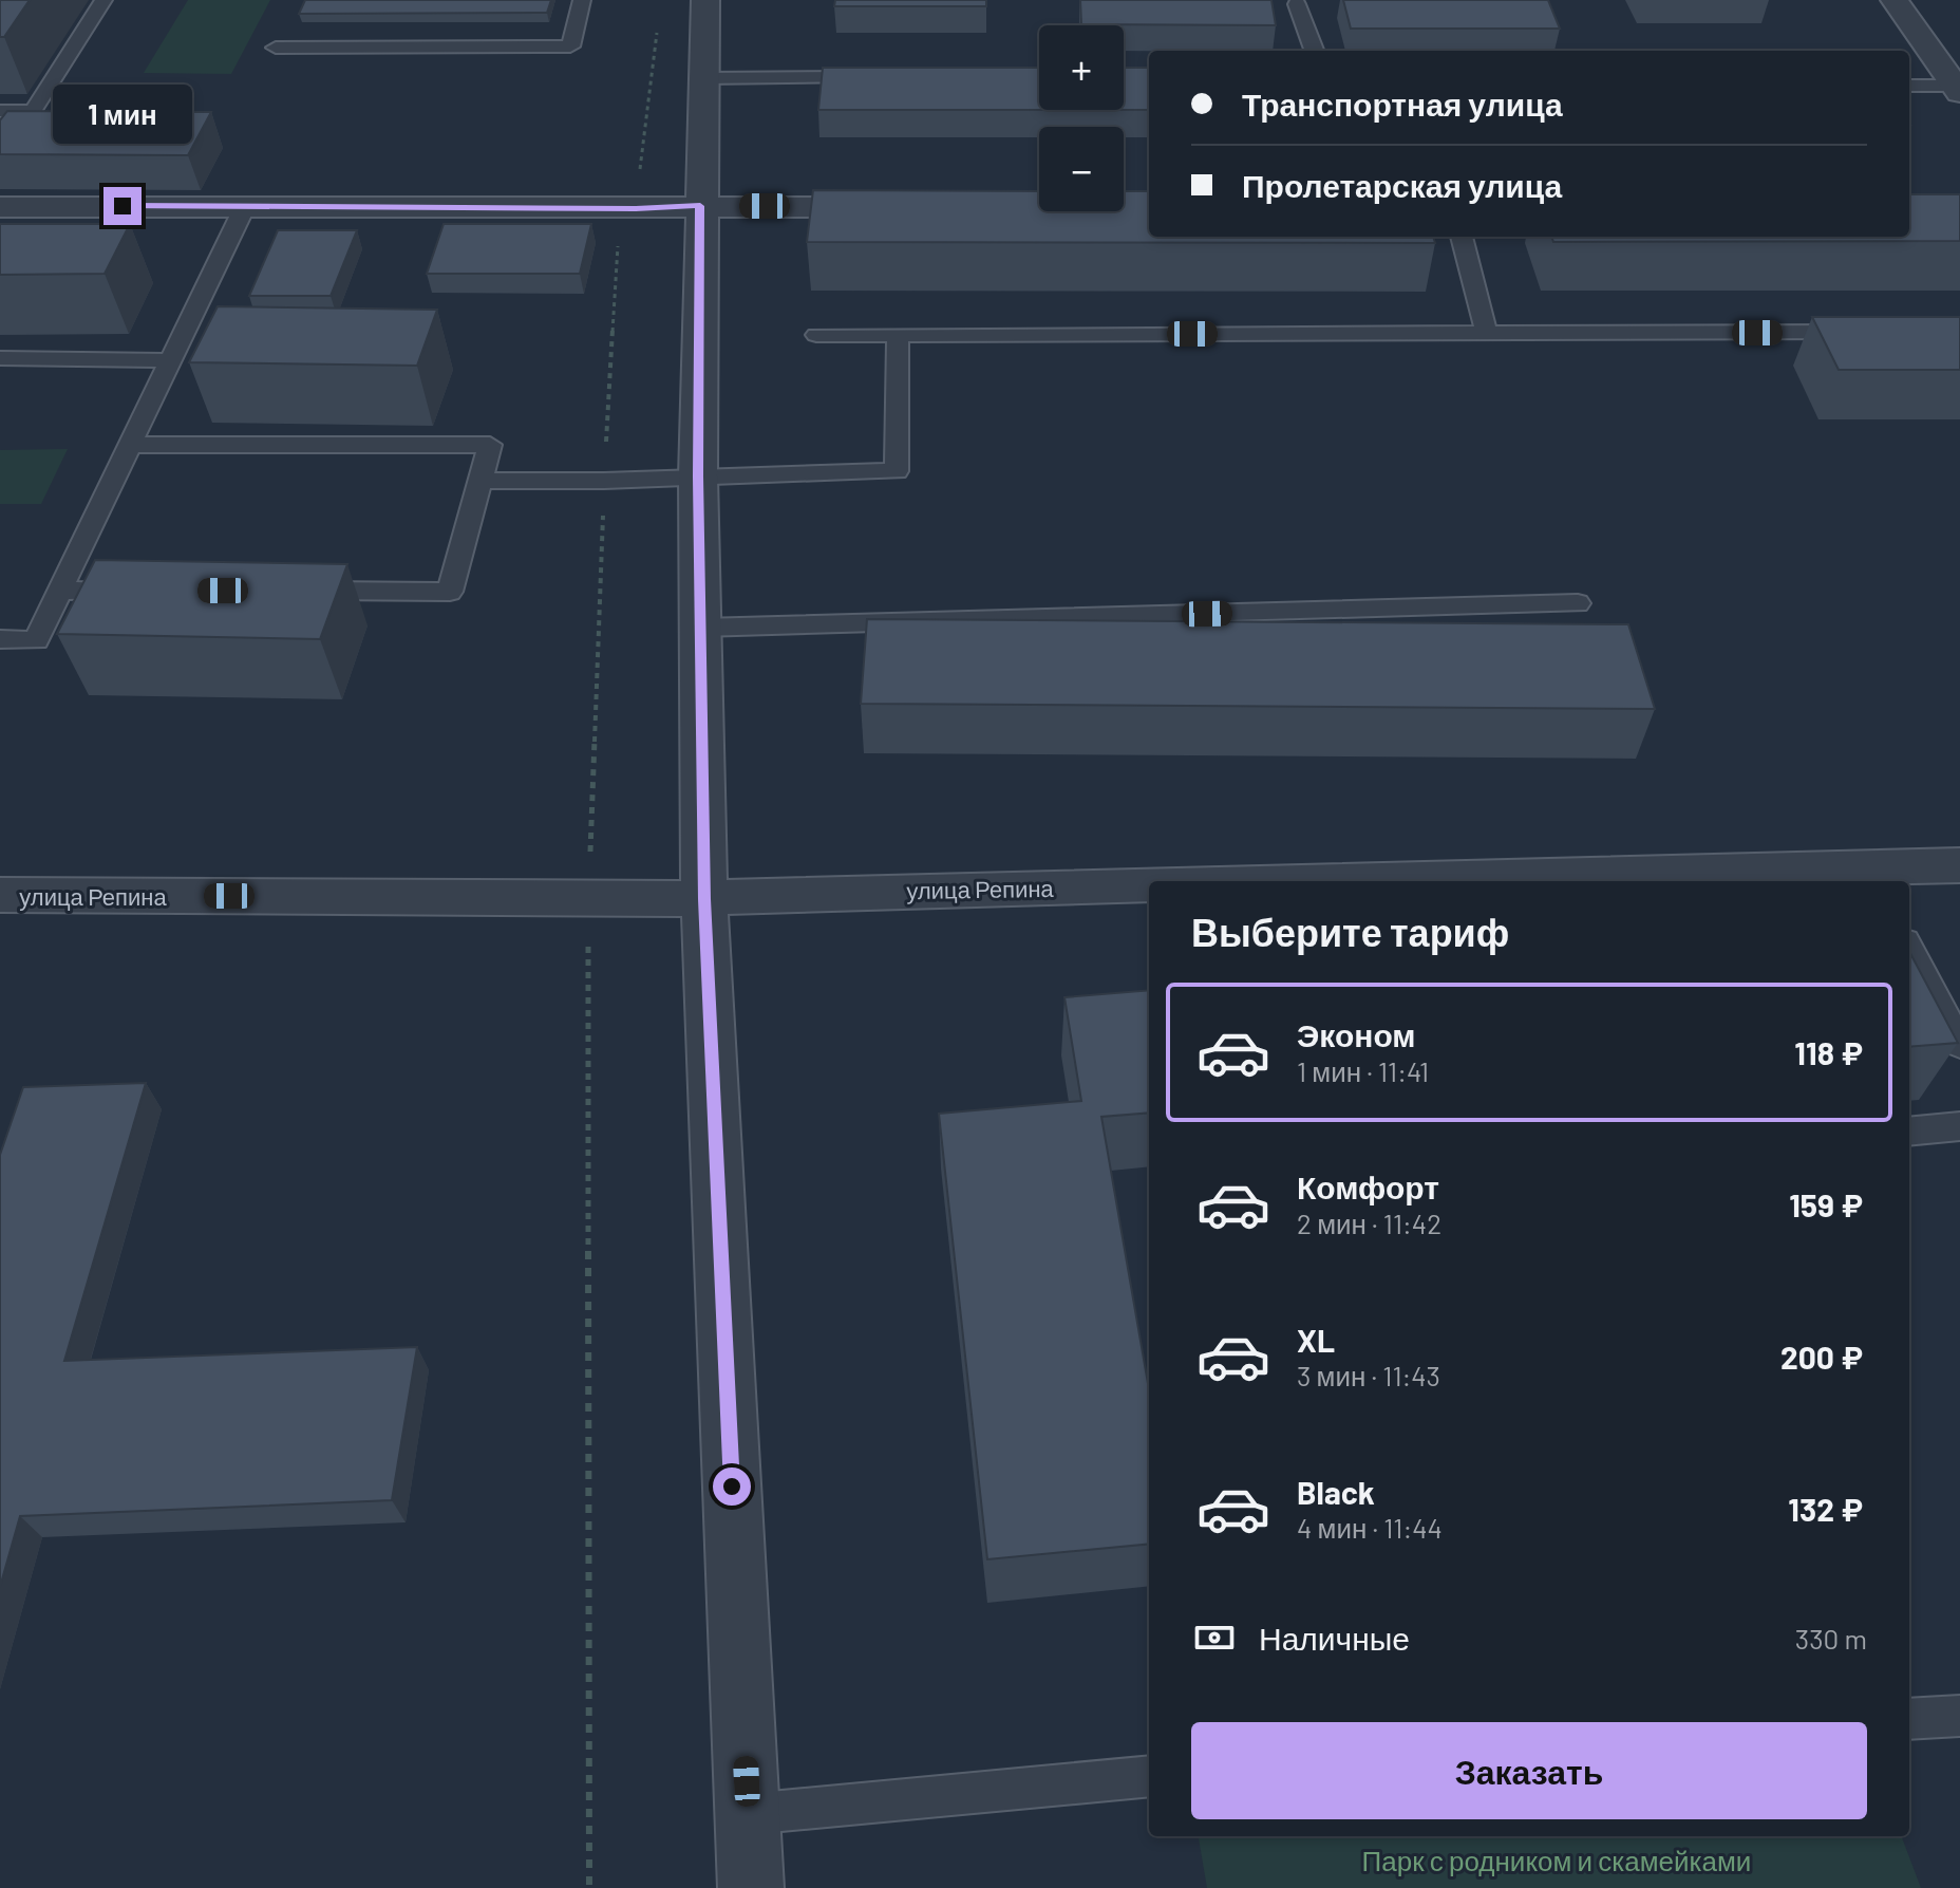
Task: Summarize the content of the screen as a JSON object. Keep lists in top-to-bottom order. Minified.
{"streets":{"street":["улица Репина"]},"parks":["Парк с родником и скамейками"],"page":{"map_buttons":["+","−"],"banner":["Транспортная улица","Пролетарская улица"],"bubble":"1 мин","heading":"Выберите тариф","list":[{"name":"Эконом","note":"1 мин · 11:41","value":"118 ₽"},{"name":"Комфорт","note":"2 мин · 11:42","value":"159 ₽"},{"name":"XL","note":"3 мин · 11:43","value":"200 ₽"},{"name":"Black","note":"4 мин · 11:44","value":"132 ₽"}],"pay":["Наличные","330 m"],"buttons":"Заказать"}}
